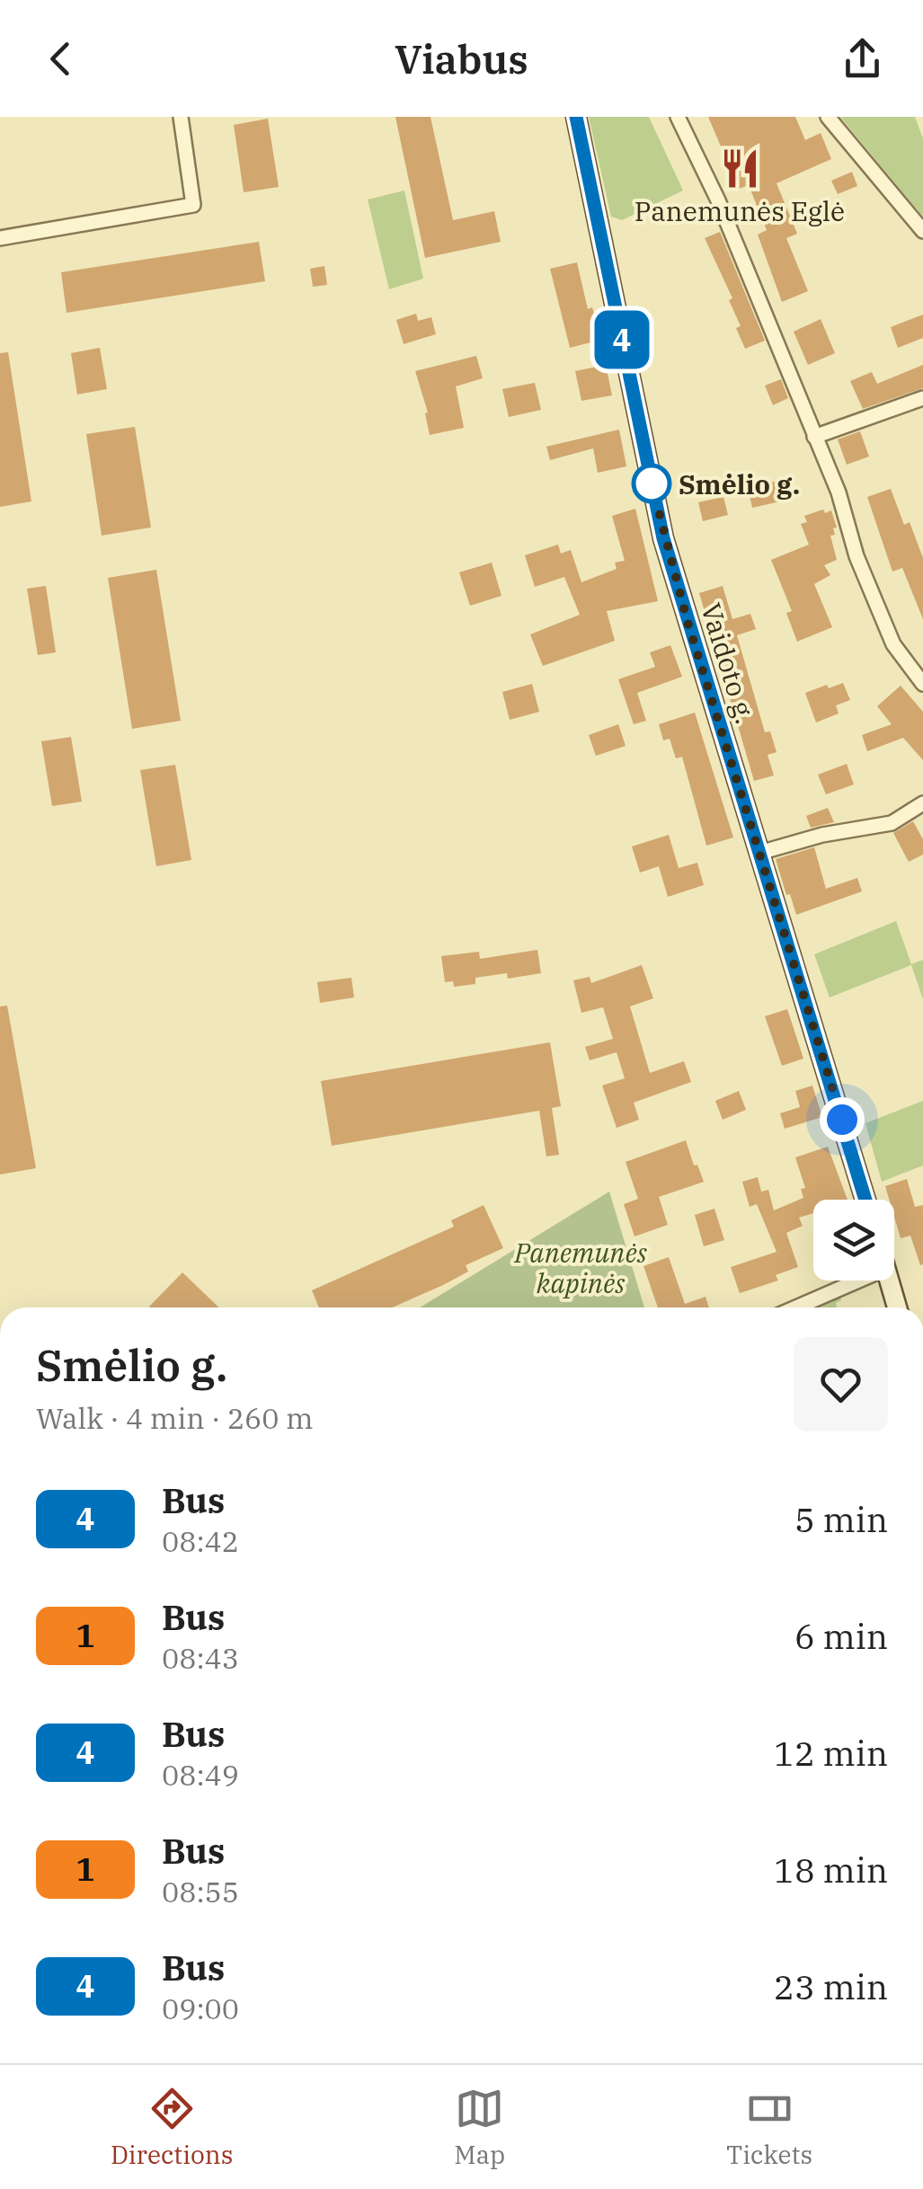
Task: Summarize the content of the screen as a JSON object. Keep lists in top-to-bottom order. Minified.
{"streets":{"main road":["Vaidoto g."]},"parks":["Panemunės kapinės"],"places":{"restaurant":["Panemunės Eglė"],"other":["Smėlio g."]},"lines":["bus line 4"],"page":{"header":"Viabus","on_map":"4","heading":["Smėlio g.","Walk · 4 min · 260 m"],"list":[{"mark":"4","name":"Bus","note":"08:42","value":"5 min"},{"mark":"1","name":"Bus","note":"08:43","value":"6 min"},{"mark":"4","name":"Bus","note":"08:49","value":"12 min"},{"mark":"1","name":"Bus","note":"08:55","value":"18 min"},{"mark":"4","name":"Bus","note":"09:00","value":"23 min"}],"tabs":["Directions","Map","Tickets"]}}
